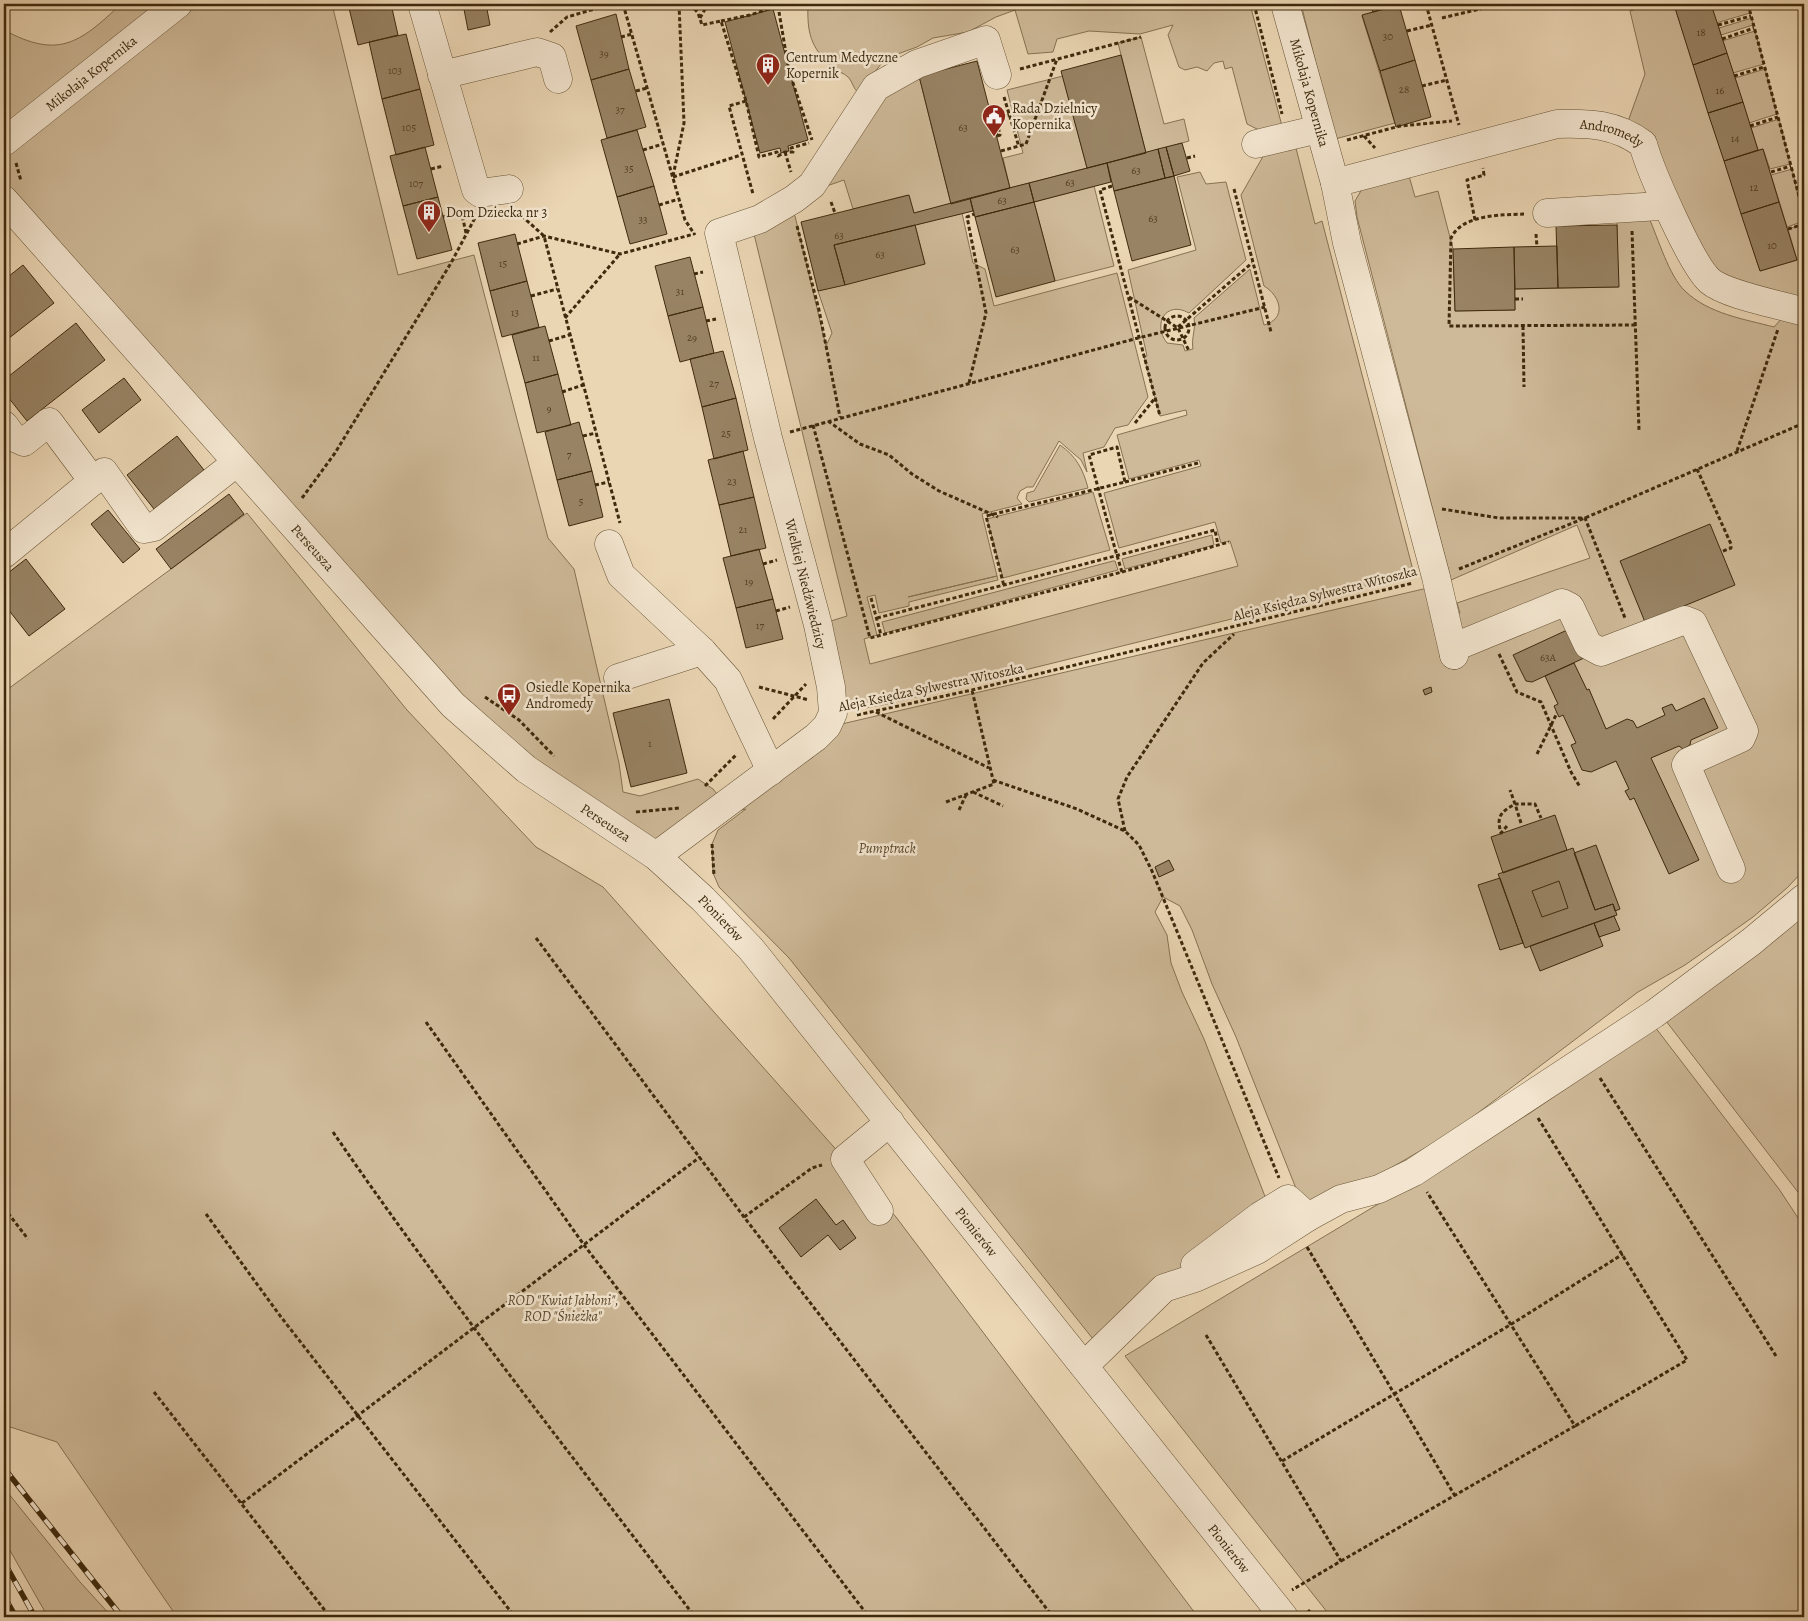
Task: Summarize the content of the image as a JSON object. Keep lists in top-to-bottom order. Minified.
{"streets":{"street":["Mikołaja Kopernika","Andromedy","Perseusza","Wielkiej Niedźwiedzicy","Pionierów"],"path":["Aleja Księdza Sylwestra Witoszka"]},"crossings":[["Mikołaja Kopernika","Andromedy"],["Mikołaja Kopernika","Aleja Księdza Sylwestra Witoszka"],["Perseusza","Pionierów"],["Wielkiej Niedźwiedzicy","Aleja Księdza Sylwestra Witoszka"]],"parks":["Pumptrack","ROD \"Kwiat Jabłoni\", ROD \"Śnieżka\""],"places":{"building":["Centrum Medyczne Kopernik","Dom Dziecka nr 3"],"public building":["Rada Dzielnicy Kopernika"],"bus stop":["Osiedle Kopernika Andromedy"]},"house_numbers":["18","30","39","103","28","16","37","105","63","14","35","63","63","107","12","63","63","33","63","10","63","63","15","31","13","29","11","27","9","25","7","23","5","21","19","17","63A","1"]}
